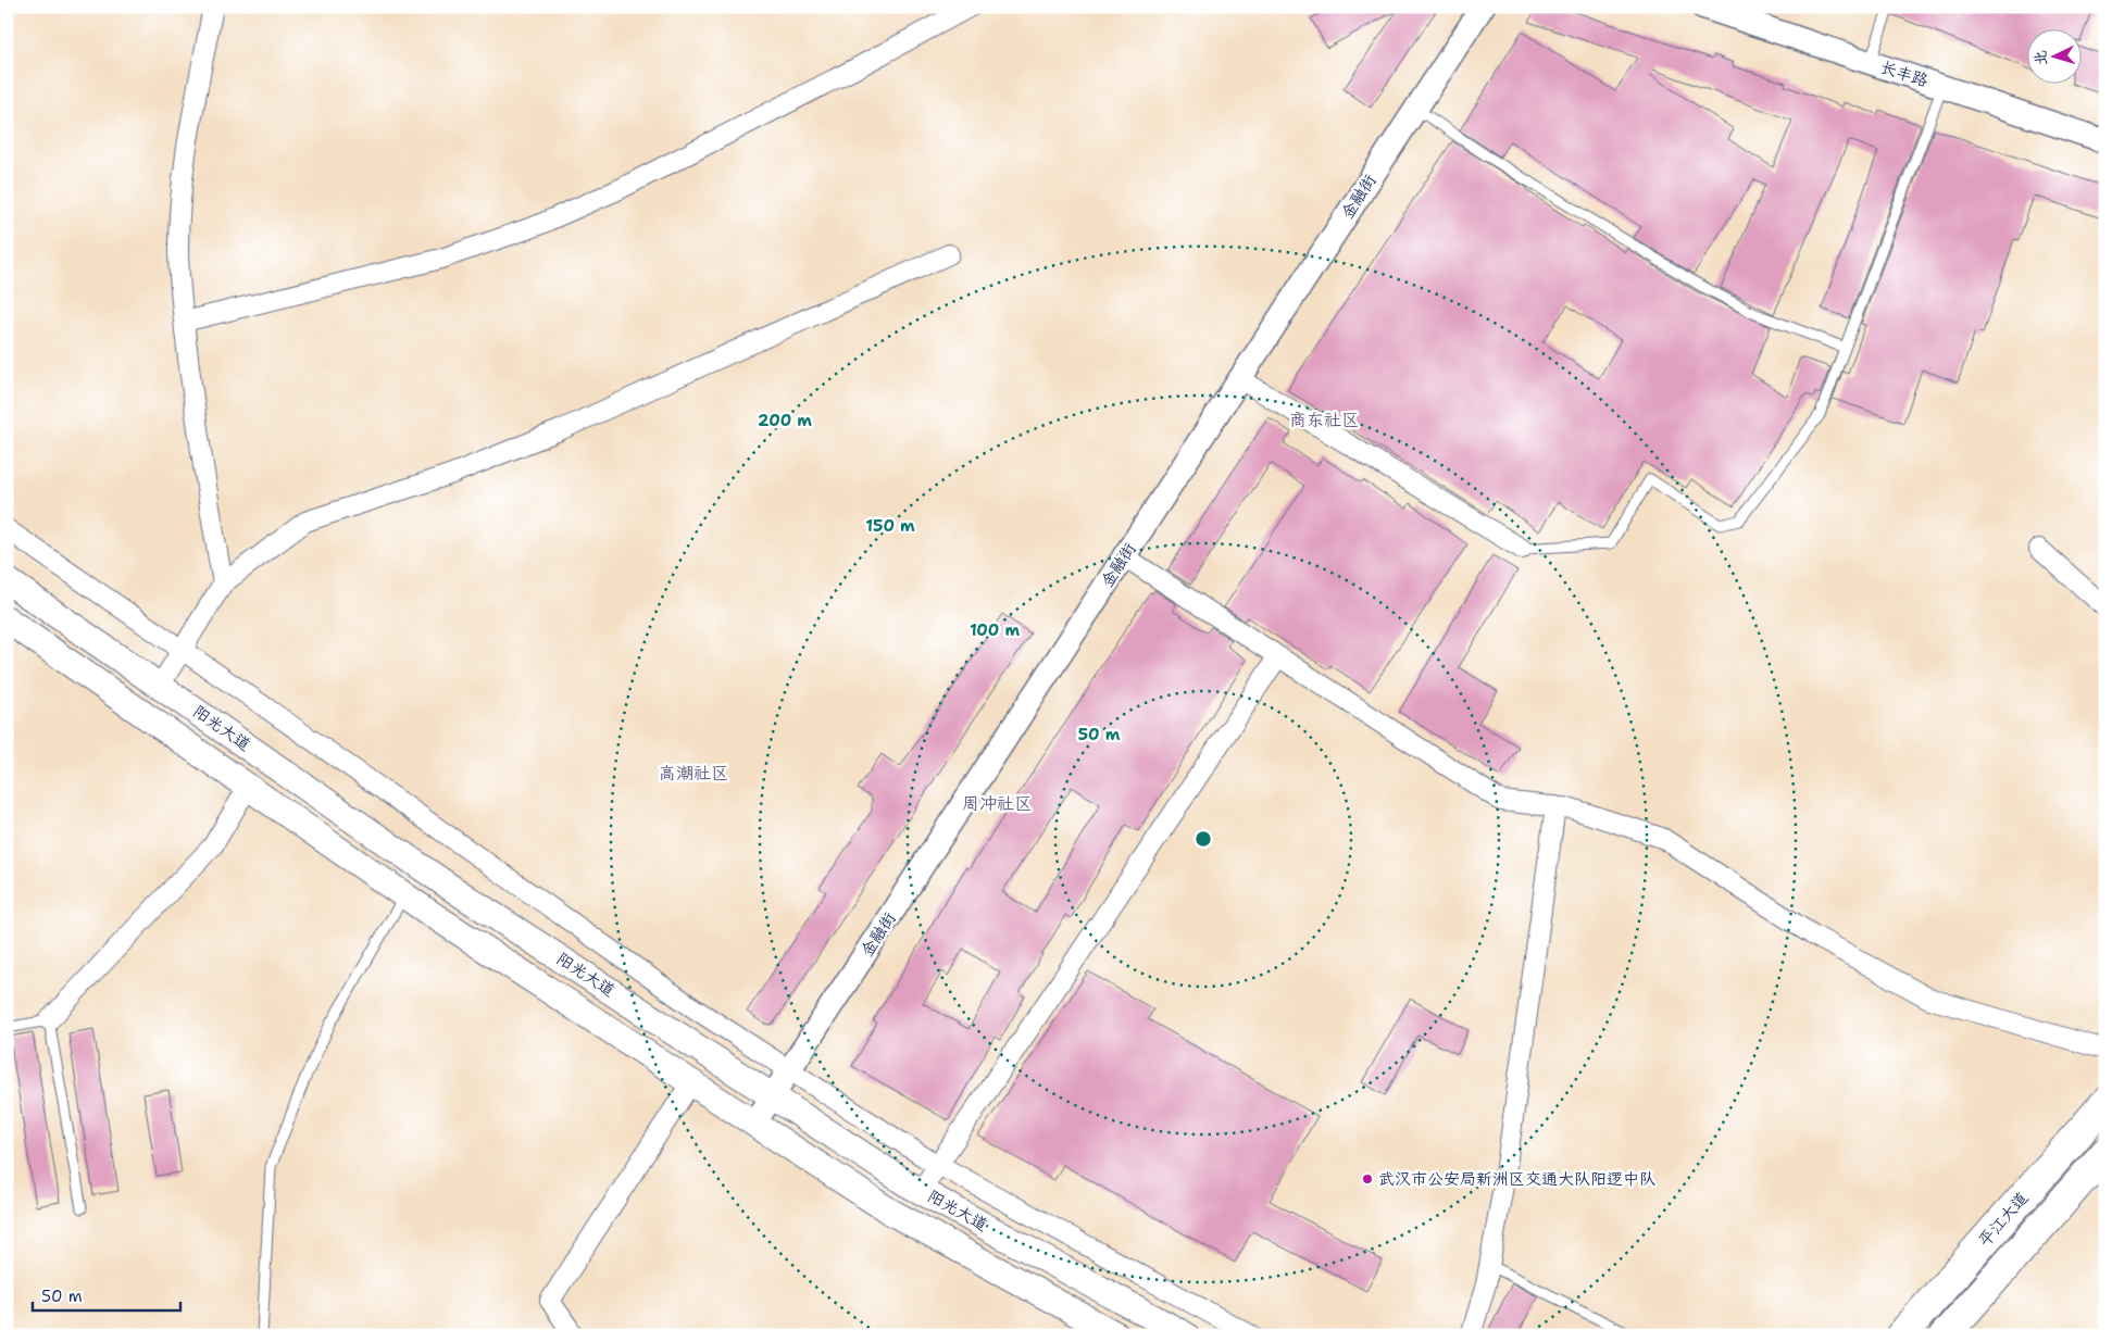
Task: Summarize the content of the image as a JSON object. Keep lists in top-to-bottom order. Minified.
{"streets":{"highway":["平江大道"],"main road":["阳光大道"],"street":["长丰路","金融街"]},"crossings":[["金融街","阳光大道"]],"districts":["商东社区","高潮社区","周冲社区"],"places":["武汉市公安局新洲区交通大队阳逻中队"],"scale_bar":"50 m","north":"left","rings":["200 m","150 m","100 m","50 m"]}
